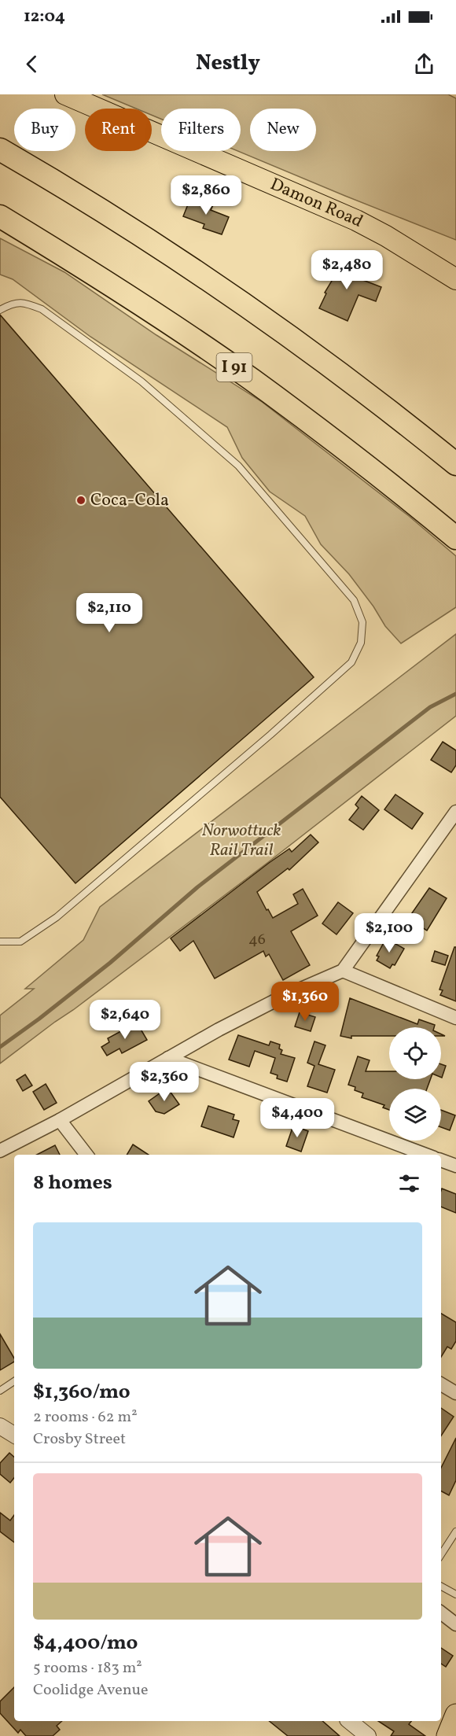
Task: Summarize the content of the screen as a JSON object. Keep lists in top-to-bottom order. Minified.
{"streets":{"highway":["I 91"],"main road":["Damon Road"]},"parks":["Norwottuck Rail Trail"],"places":["Coca-Cola"],"house_numbers":["46"],"page":{"status":"12:04","header":"Nestly","chip":["Buy","Rent","Filters","New"],"price":["$2,860","$2,480","$2,110","$2,100","$1,360","$2,640","$2,360","$4,400"],"heading":"8 homes","list":[{"name":"$1,360/mo","note":"2 rooms · 62 m² · Crosby Street"},{"name":"$4,400/mo","note":"5 rooms · 183 m² · Coolidge Avenue"}]}}
